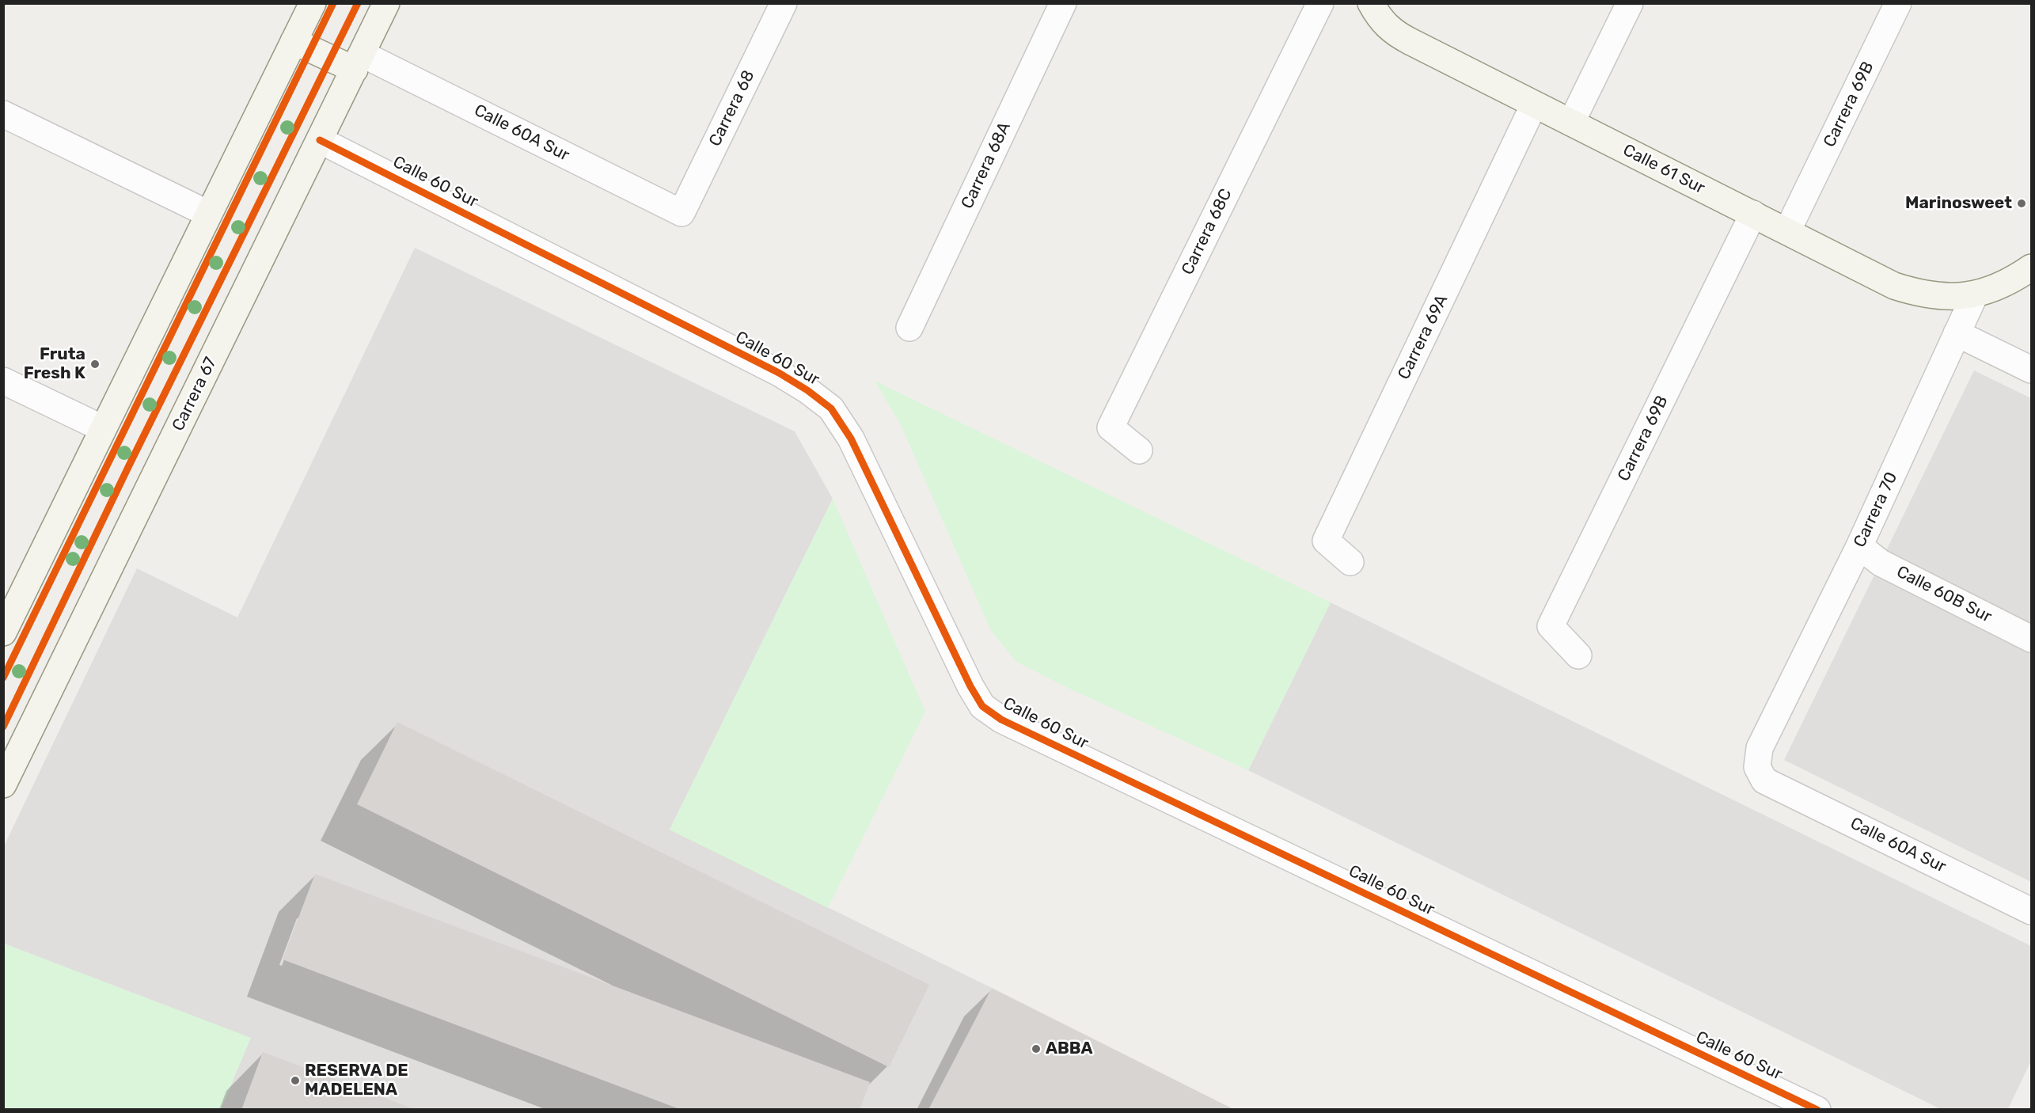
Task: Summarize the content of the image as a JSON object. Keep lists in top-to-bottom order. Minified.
{"streets":{"street":["Carrera 69B","Carrera 68","Calle 60A Sur","Carrera 68A","Calle 61 Sur","Calle 60 Sur","Carrera 68C","Carrera 69A","Carrera 67","Carrera 70","Calle 60B Sur"]},"crossings":[["Carrera 69B","Calle 61 Sur"],["Carrera 68","Calle 60A Sur"],["Calle 60A Sur","Carrera 67"],["Calle 60A Sur","Carrera 70"],["Calle 61 Sur","Carrera 69A"],["Calle 61 Sur","Carrera 70"],["Calle 60 Sur","Carrera 67"],["Carrera 70","Calle 60B Sur"]],"places":["Marinosweet","Fruta Fresh K","ABBA","RESERVA DE MADELENA"]}
